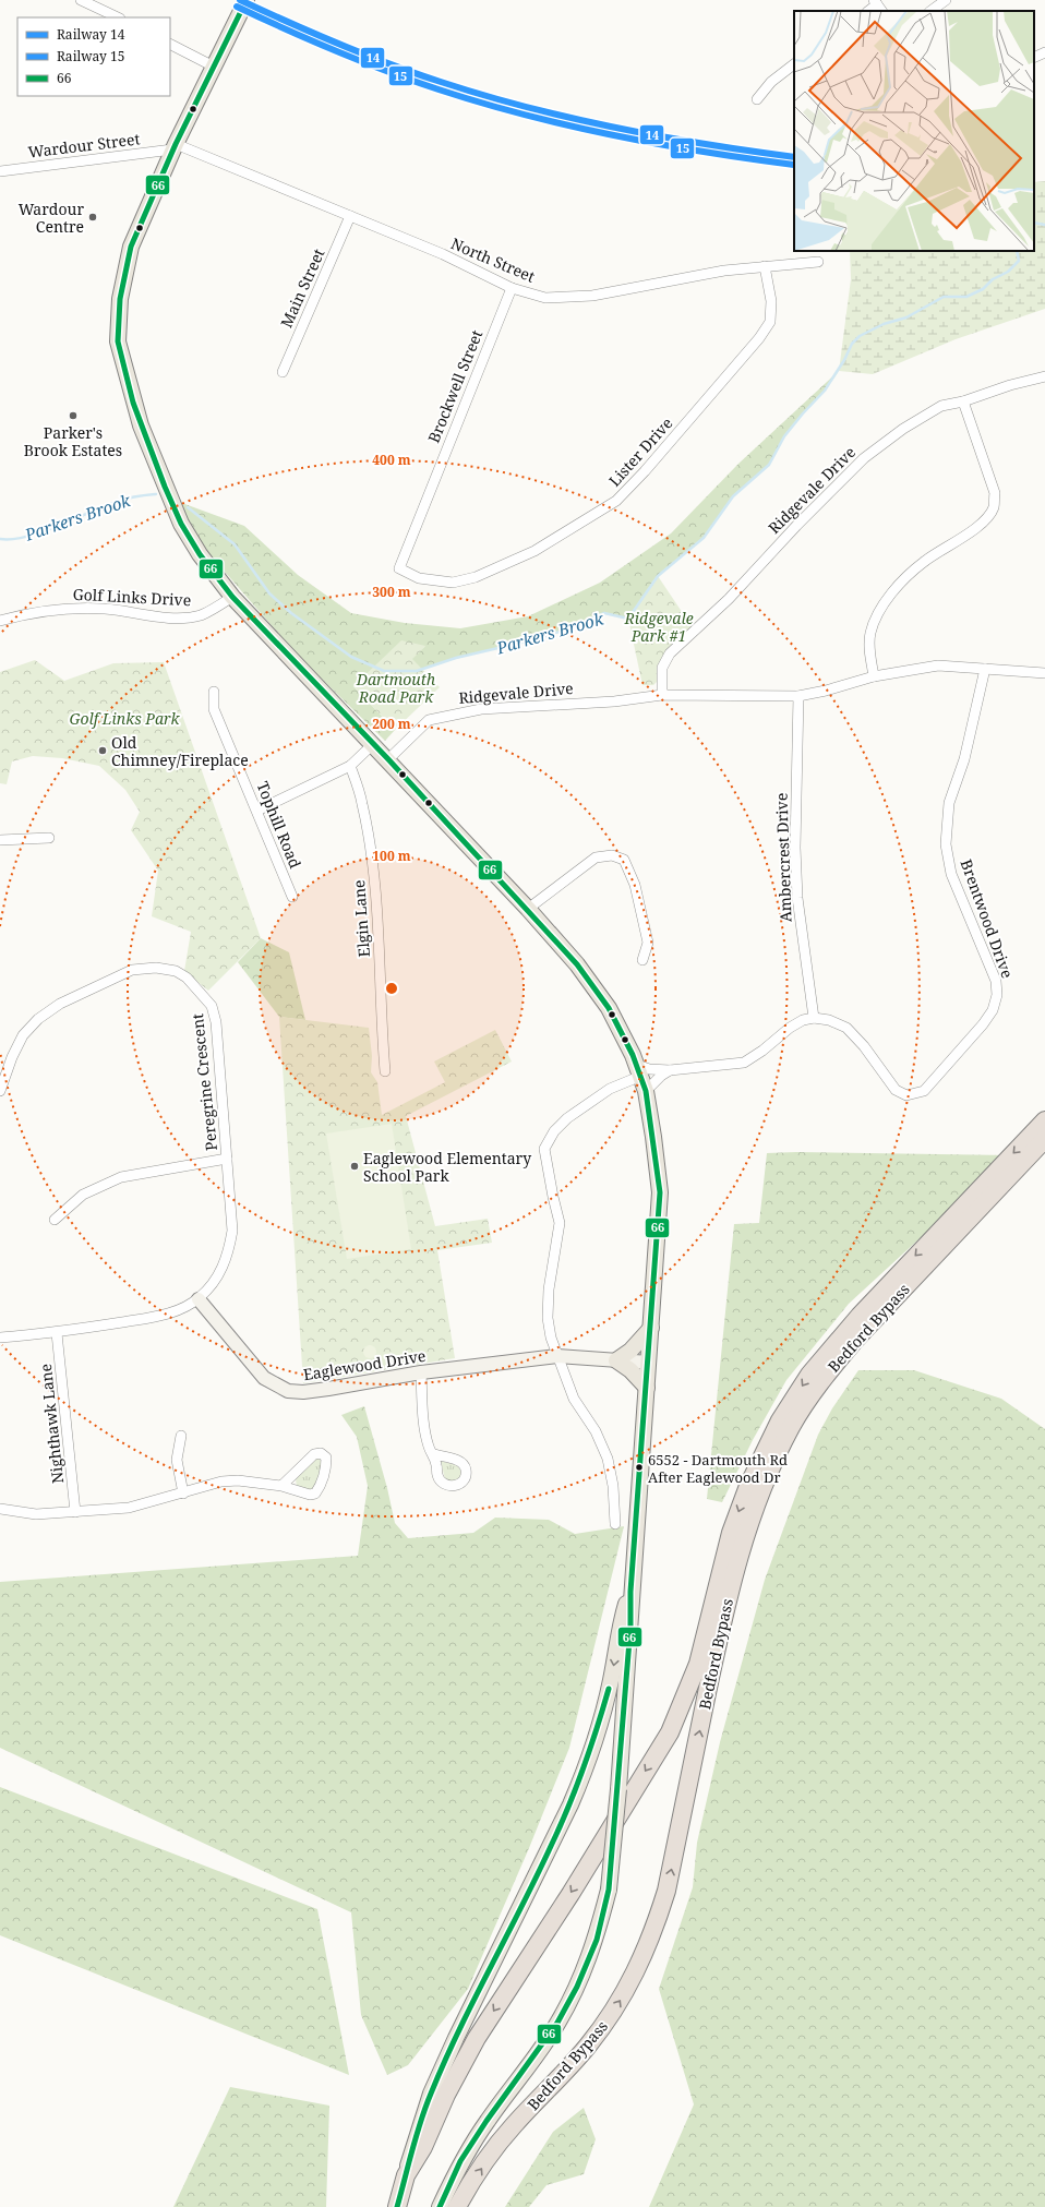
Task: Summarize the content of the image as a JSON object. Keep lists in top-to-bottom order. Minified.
{"streets":{"highway":["Bedford Bypass"],"street":["Wardour Street","North Street","Main Street","Brockwell Street","Lister Drive","Ridgevale Drive","Golf Links Drive","Tophill Road","Ambercrest Drive","Elgin Lane","Brentwood Drive","Peregrine Crescent","Eaglewood Drive","Nighthawk Lane"]},"crossings":[["Wardour Street","North Street"],["North Street","Main Street"],["North Street","Brockwell Street"],["North Street","Lister Drive"],["Brockwell Street","Lister Drive"],["Ridgevale Drive","Ambercrest Drive"],["Ridgevale Drive","Brentwood Drive"],["Ambercrest Drive","Brentwood Drive"],["Peregrine Crescent","Eaglewood Drive"]],"water":["Parkers Brook"],"parks":["Ridgevale Park #1","Dartmouth Road Park","Golf Links Park"],"places":["Wardour Centre","Parker's Brook Estates","Old Chimney/Fireplace","Eaglewood Elementary School Park","6552 - Dartmouth Rd After Eaglewood Dr"],"lines":["rail line 14","transit line 66","rail line 15"],"legend":["Railway 14","Railway 15","66"],"rings":["400 m","300 m","200 m","100 m"]}
